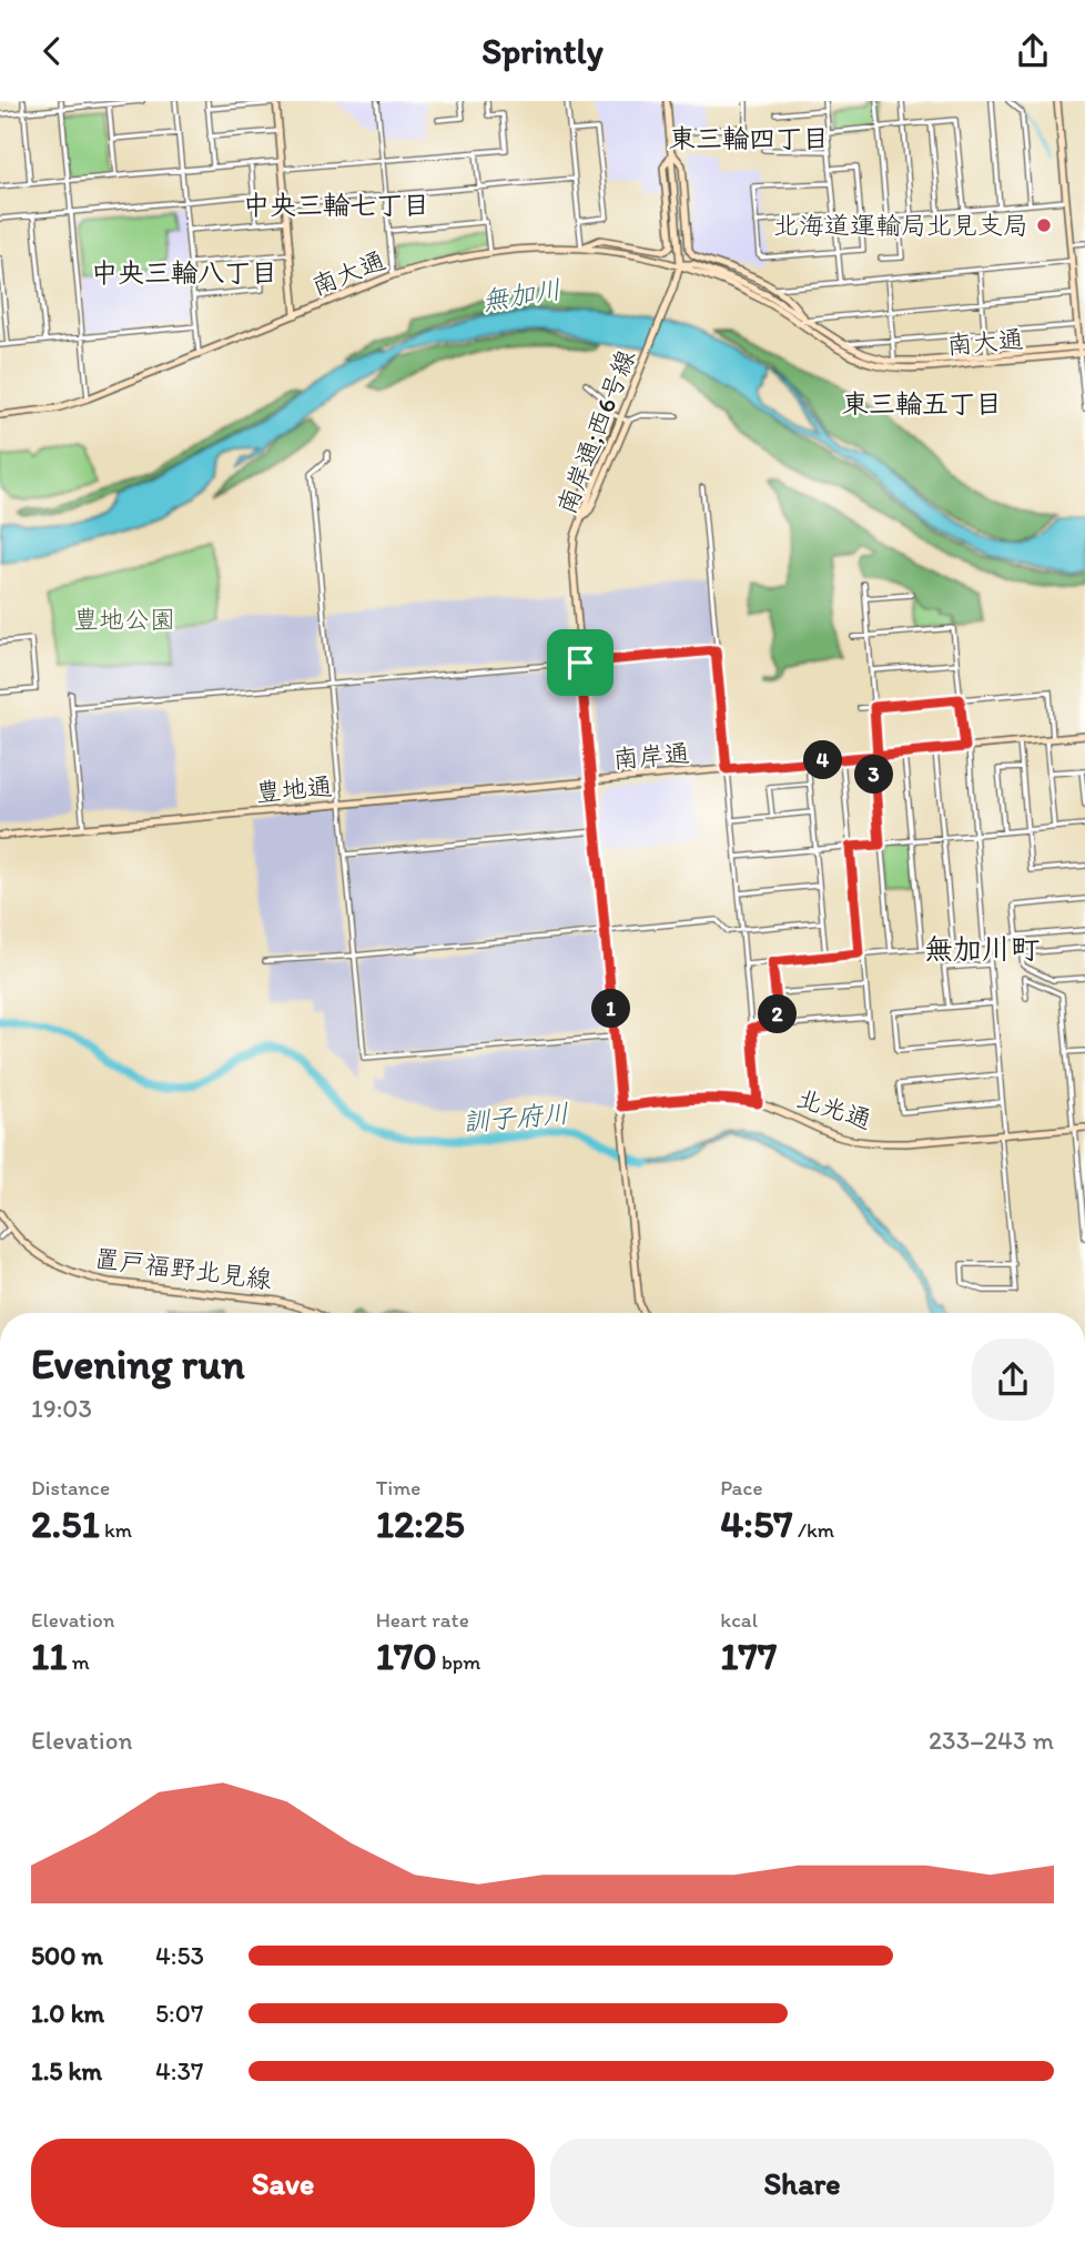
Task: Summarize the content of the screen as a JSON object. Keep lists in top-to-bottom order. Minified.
{"streets":{"street":["南大通","南岸通;西6号線","南岸通","豊地通","北光通","置戸福野北見線"]},"crossings":[["南大通","南岸通;西6号線"],["南岸通;西6号線","南岸通"],["南岸通;西6号線","豊地通"],["南岸通","豊地通"]],"districts":["東三輪四丁目","中央三輪七丁目","中央三輪八丁目","東三輪五丁目","無加川町"],"water":["無加川","訓子府川"],"parks":["豊地公園"],"places":["北海道運輸局北見支局"],"page":{"header":"Sprintly","pins":["4","3","1","2"],"heading":["Evening run","19:03"],"stats":[["Distance","2.51 km"],["Time","12:25"],["Pace","4:57 /km"],["Elevation","11 m"],["Heart rate","170 bpm"],["kcal","177"]],"chart":["Elevation","233–243 m"],"list":[{"name":"500 m","note":"4:53"},{"name":"1.0 km","note":"5:07"},{"name":"1.5 km","note":"4:37"}],"buttons":["Save","Share"]}}
